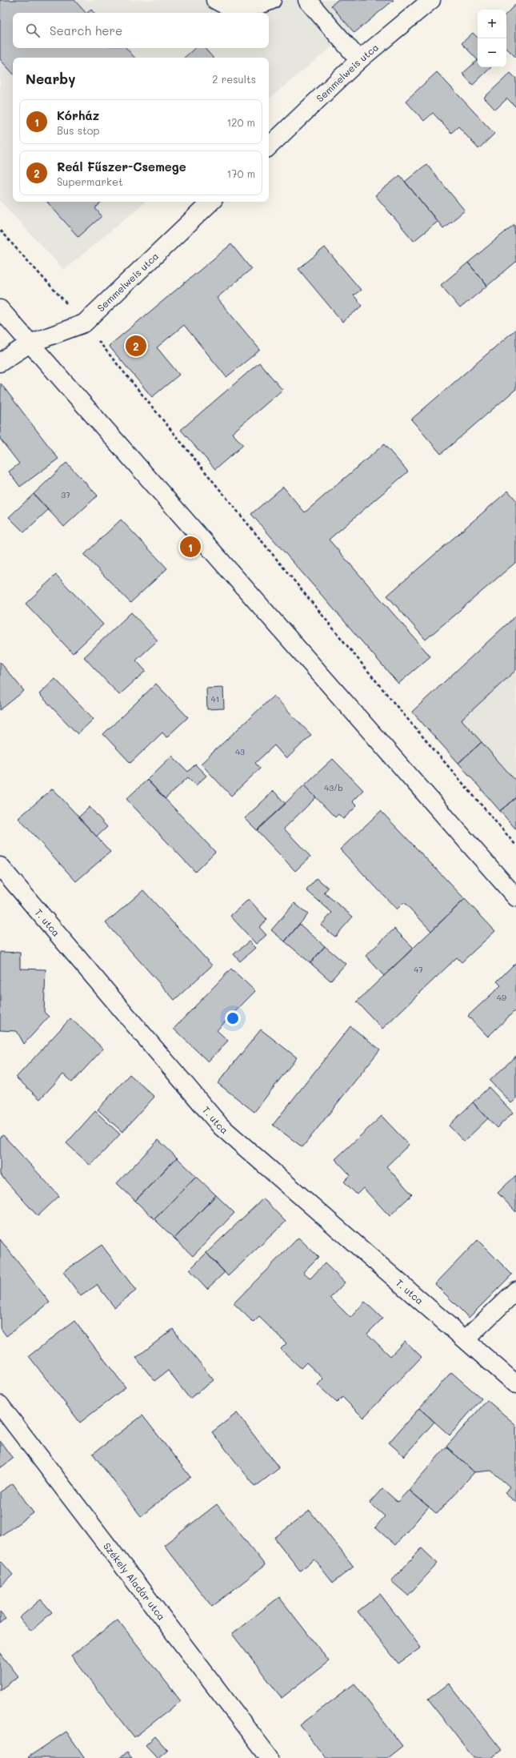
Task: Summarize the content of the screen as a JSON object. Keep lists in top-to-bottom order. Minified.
{"streets":{"street":["Semmelweis utca","T. utca","Székely Aladár utca"]},"house_numbers":["37","41","43","43/b","47","49"],"page":{"map_buttons":["+","−"],"search":"Search here","heading":["Nearby","2 results"],"list":[{"mark":"1","name":"Kórház","note":"Bus stop","value":"120 m"},{"mark":"2","name":"Reál Fűszer-Csemege","note":"Supermarket","value":"170 m"}],"pins":["2","1"]}}
